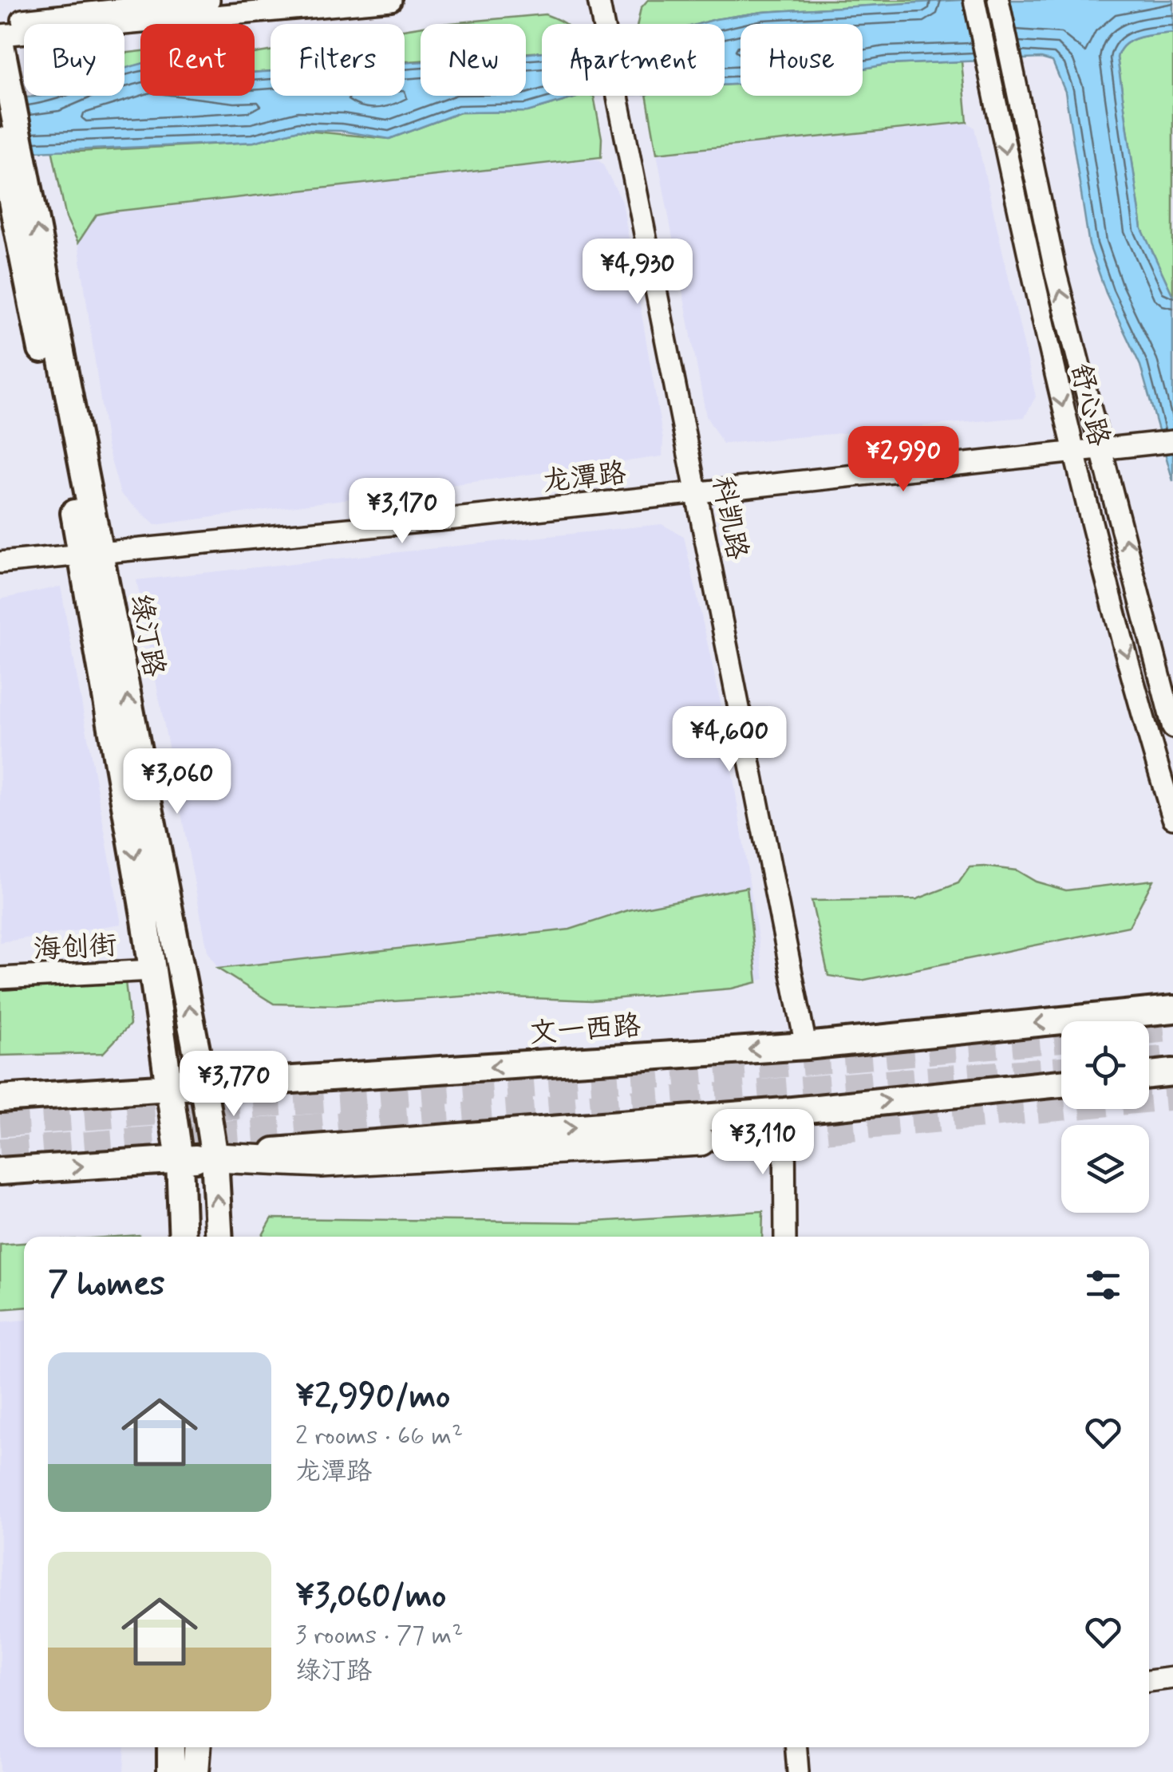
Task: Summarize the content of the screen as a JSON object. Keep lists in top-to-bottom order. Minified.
{"streets":{"main road":["绿汀路","文一西路"],"street":["舒心路","龙潭路","科凯路","海创街"]},"crossings":[["舒心路","龙潭路"],["龙潭路","科凯路"],["龙潭路","绿汀路"],["科凯路","文一西路"],["绿汀路","海创街"],["绿汀路","文一西路"]],"page":{"chip":["Buy","Rent","Filters","New","Apartment","House"],"price":["¥4,930","¥2,990","¥3,170","¥4,600","¥3,060","¥3,770","¥3,110"],"heading":"7 homes","list":[{"name":"¥2,990/mo","note":"2 rooms · 66 m² · 龙潭路"},{"name":"¥3,060/mo","note":"3 rooms · 77 m² · 绿汀路"}]}}
